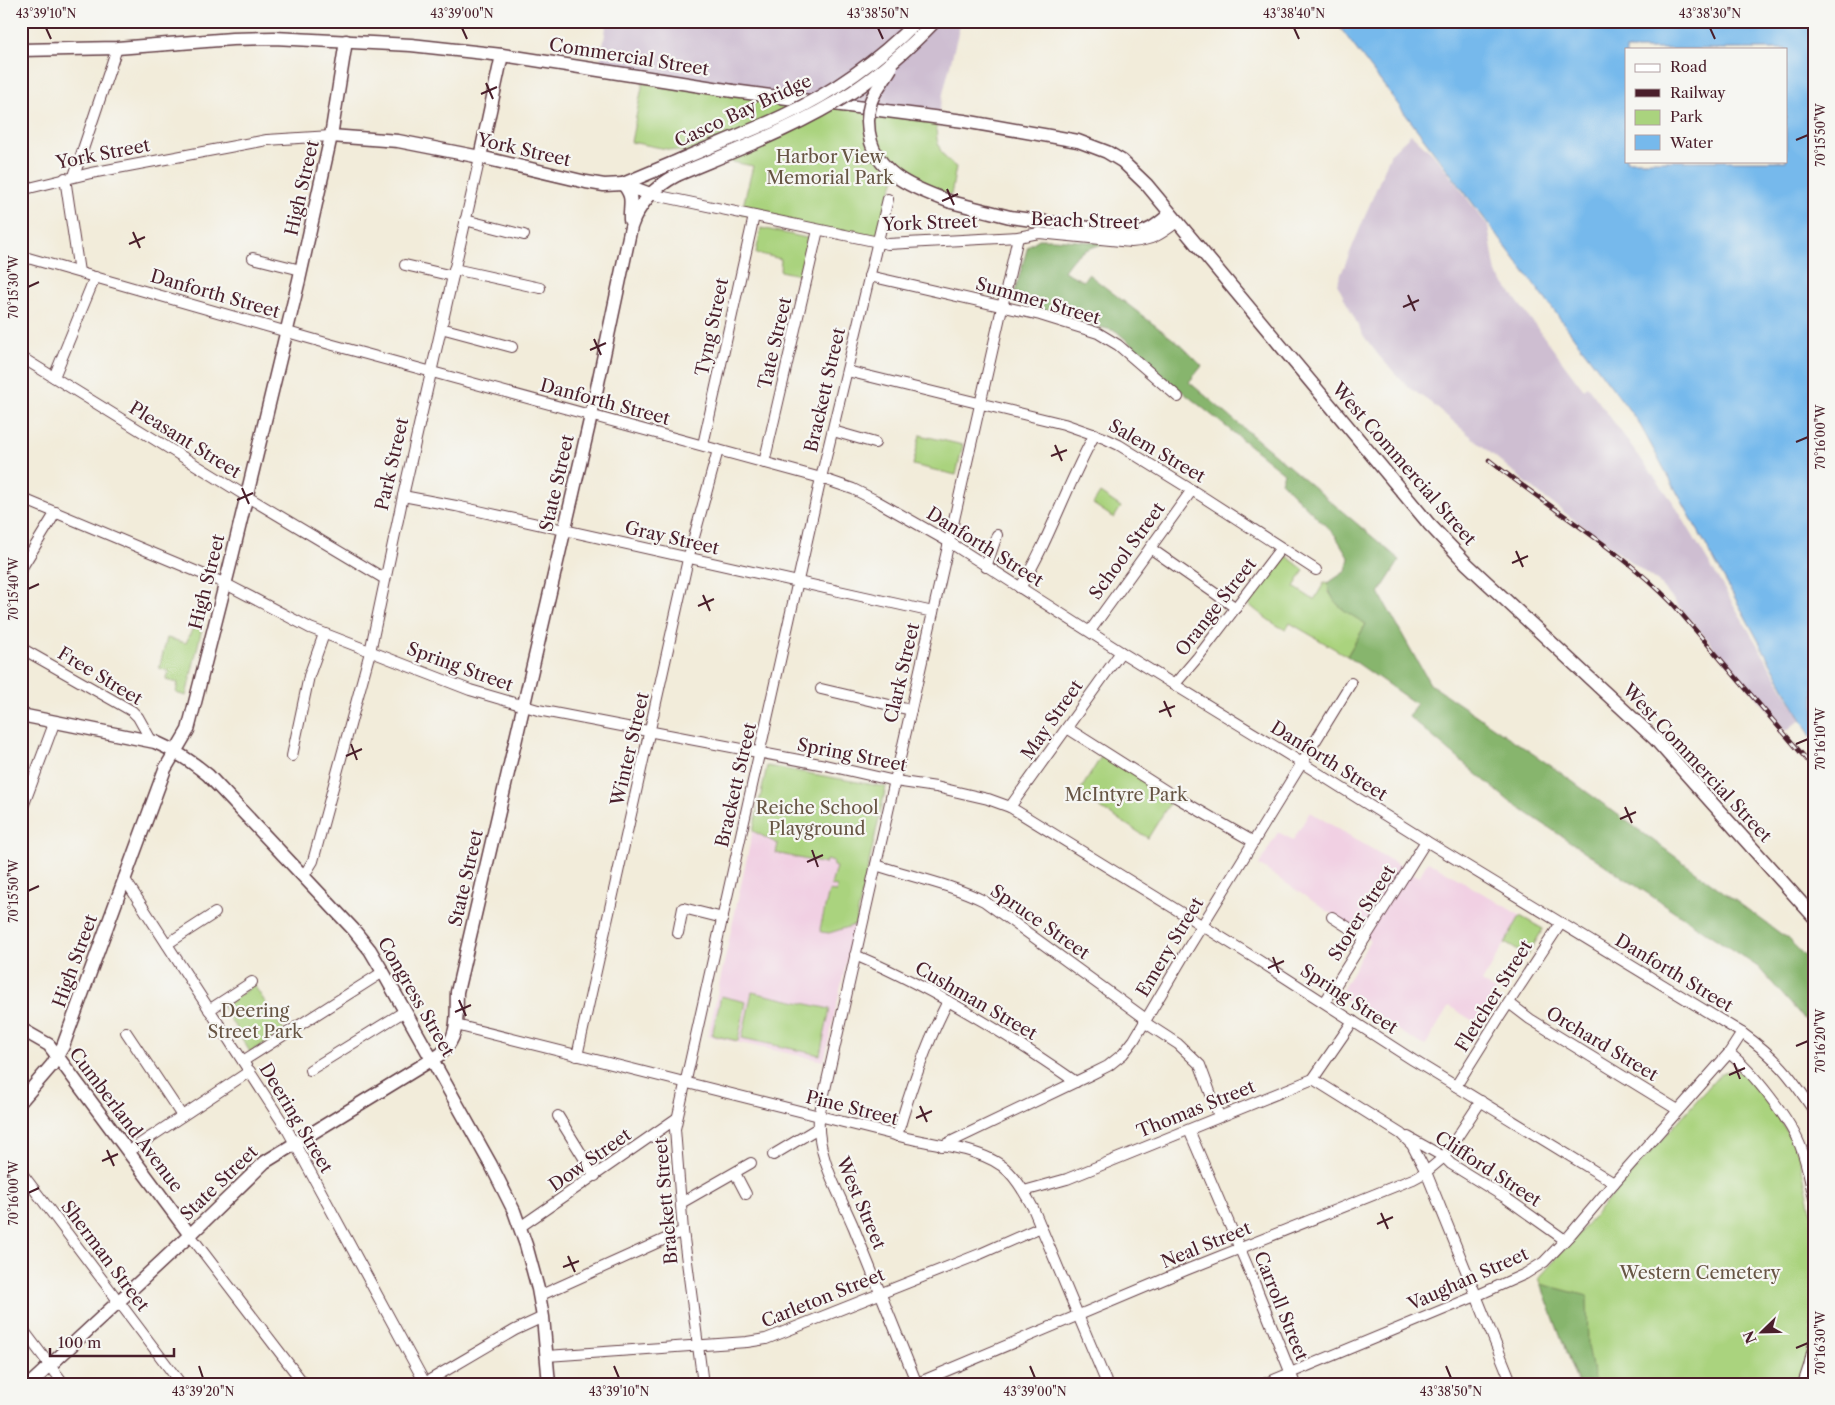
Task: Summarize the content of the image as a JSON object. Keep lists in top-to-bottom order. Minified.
{"streets":{"main road":["Commercial Street","Casco Bay Bridge","York Street","High Street","Park Street","West Commercial Street","State Street","Congress Street","Cumberland Avenue"],"street":["Beach Street","Danforth Street","Summer Street","Tyng Street","Tate Street","Brackett Street","Pleasant Street","Salem Street","Gray Street","School Street","Orange Street","Spring Street","Clark Street","Free Street","May Street","Winter Street","Storer Street","Spruce Street","Emery Street","Fletcher Street","Cushman Street","Orchard Street","Pine Street","Thomas Street","Deering Street","Dow Street","Clifford Street","West Street","Neal Street","Sherman Street","Vaughan Street","Carleton Street","Carroll Street"]},"crossings":[["Commercial Street","High Street"],["Commercial Street","Park Street"],["Commercial Street","West Commercial Street"],["Casco Bay Bridge","York Street"],["Casco Bay Bridge","State Street"],["York Street","High Street"],["York Street","Beach Street"],["York Street","Tyng Street"],["York Street","Tate Street"],["York Street","Brackett Street"],["York Street","Park Street"],["York Street","State Street"],["York Street","Clark Street"],["High Street","Danforth Street"],["High Street","Pleasant Street"],["High Street","Spring Street"],["High Street","Congress Street"],["High Street","Deering Street"],["High Street","Cumberland Avenue"],["Beach Street","West Commercial Street"],["Beach Street","Clark Street"],["Danforth Street","Tyng Street"],["Danforth Street","Tate Street"],["Danforth Street","Brackett Street"],["Danforth Street","Park Street"],["Danforth Street","State Street"],["Danforth Street","School Street"],["Danforth Street","Orange Street"],["Danforth Street","Clark Street"],["Danforth Street","May Street"],["Danforth Street","Winter Street"],["Danforth Street","Storer Street"],["Danforth Street","Emery Street"],["Danforth Street","Fletcher Street"],["Danforth Street","Vaughan Street"],["Summer Street","Brackett Street"],["Summer Street","Clark Street"],["Brackett Street","Salem Street"],["Brackett Street","Gray Street"],["Brackett Street","Spring Street"],["Brackett Street","Pine Street"],["Brackett Street","Dow Street"],["Brackett Street","Carleton Street"],["Pleasant Street","Park Street"],["Salem Street","School Street"],["Salem Street","Orange Street"],["Salem Street","Clark Street"],["Park Street","Gray Street"],["Park Street","Spring Street"],["Park Street","Congress Street"],["State Street","Gray Street"],["State Street","Spring Street"],["State Street","Congress Street"],["State Street","Pine Street"],["State Street","Deering Street"],["State Street","Cumberland Avenue"],["State Street","Sherman Street"],["Gray Street","Clark Street"],["Gray Street","Winter Street"],["Spring Street","Clark Street"],["Spring Street","May Street"],["Spring Street","Winter Street"],["Spring Street","Storer Street"],["Spring Street","Emery Street"],["Spring Street","Fletcher Street"],["Spring Street","Neal Street"],["Spring Street","Vaughan Street"],["Clark Street","Spruce Street"],["Clark Street","Cushman Street"],["Clark Street","Pine Street"],["Clark Street","West Street"],["Free Street","Congress Street"],["Winter Street","Pine Street"],["Spruce Street","Emery Street"],["Spruce Street","Thomas Street"],["Emery Street","Cushman Street"],["Emery Street","Pine Street"],["Fletcher Street","Orchard Street"],["Congress Street","Dow Street"],["Congress Street","Carleton Street"],["Orchard Street","Vaughan Street"],["Pine Street","Thomas Street"],["Pine Street","West Street"],["Pine Street","Neal Street"],["Pine Street","Carleton Street"],["Thomas Street","Clifford Street"],["Thomas Street","Carroll Street"],["Clifford Street","Neal Street"],["Clifford Street","Vaughan Street"],["West Street","Neal Street"],["West Street","Carleton Street"],["Neal Street","Carroll Street"],["Vaughan Street","Carroll Street"]],"parks":["Harbor View Memorial Park","McIntyre Park","Reiche School Playground","Deering Street Park","Western Cemetery"],"legend":["Road","Railway","Park","Water"],"scale_bar":"100 m","north":"bottom left","coordinates":["43°39'10\"N","43°39'00\"N","43°38'50\"N","43°38'40\"N","43°38'30\"N","70°15'50\"W","70°15'30\"W","70°16'00\"W","70°15'40\"W","70°16'10\"W","70°16'20\"W","70°16'30\"W","43°39'20\"N"]}
